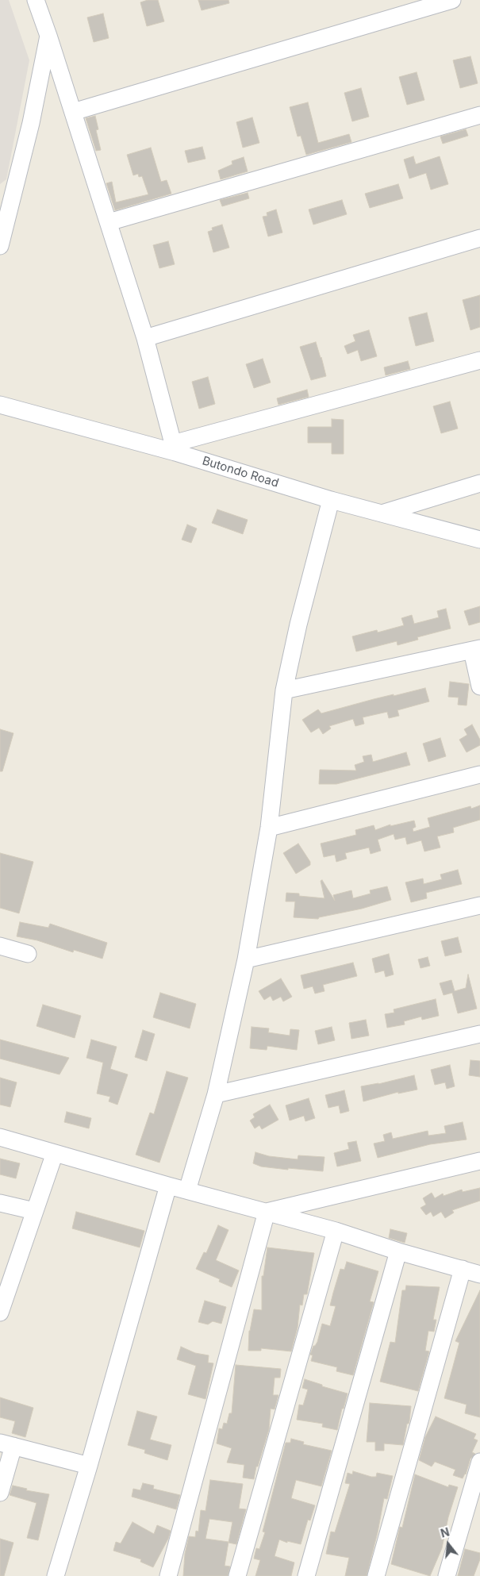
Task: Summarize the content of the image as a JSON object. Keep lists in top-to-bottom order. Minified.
{"streets":{"street":["Butondo Road"]},"north":"top"}
